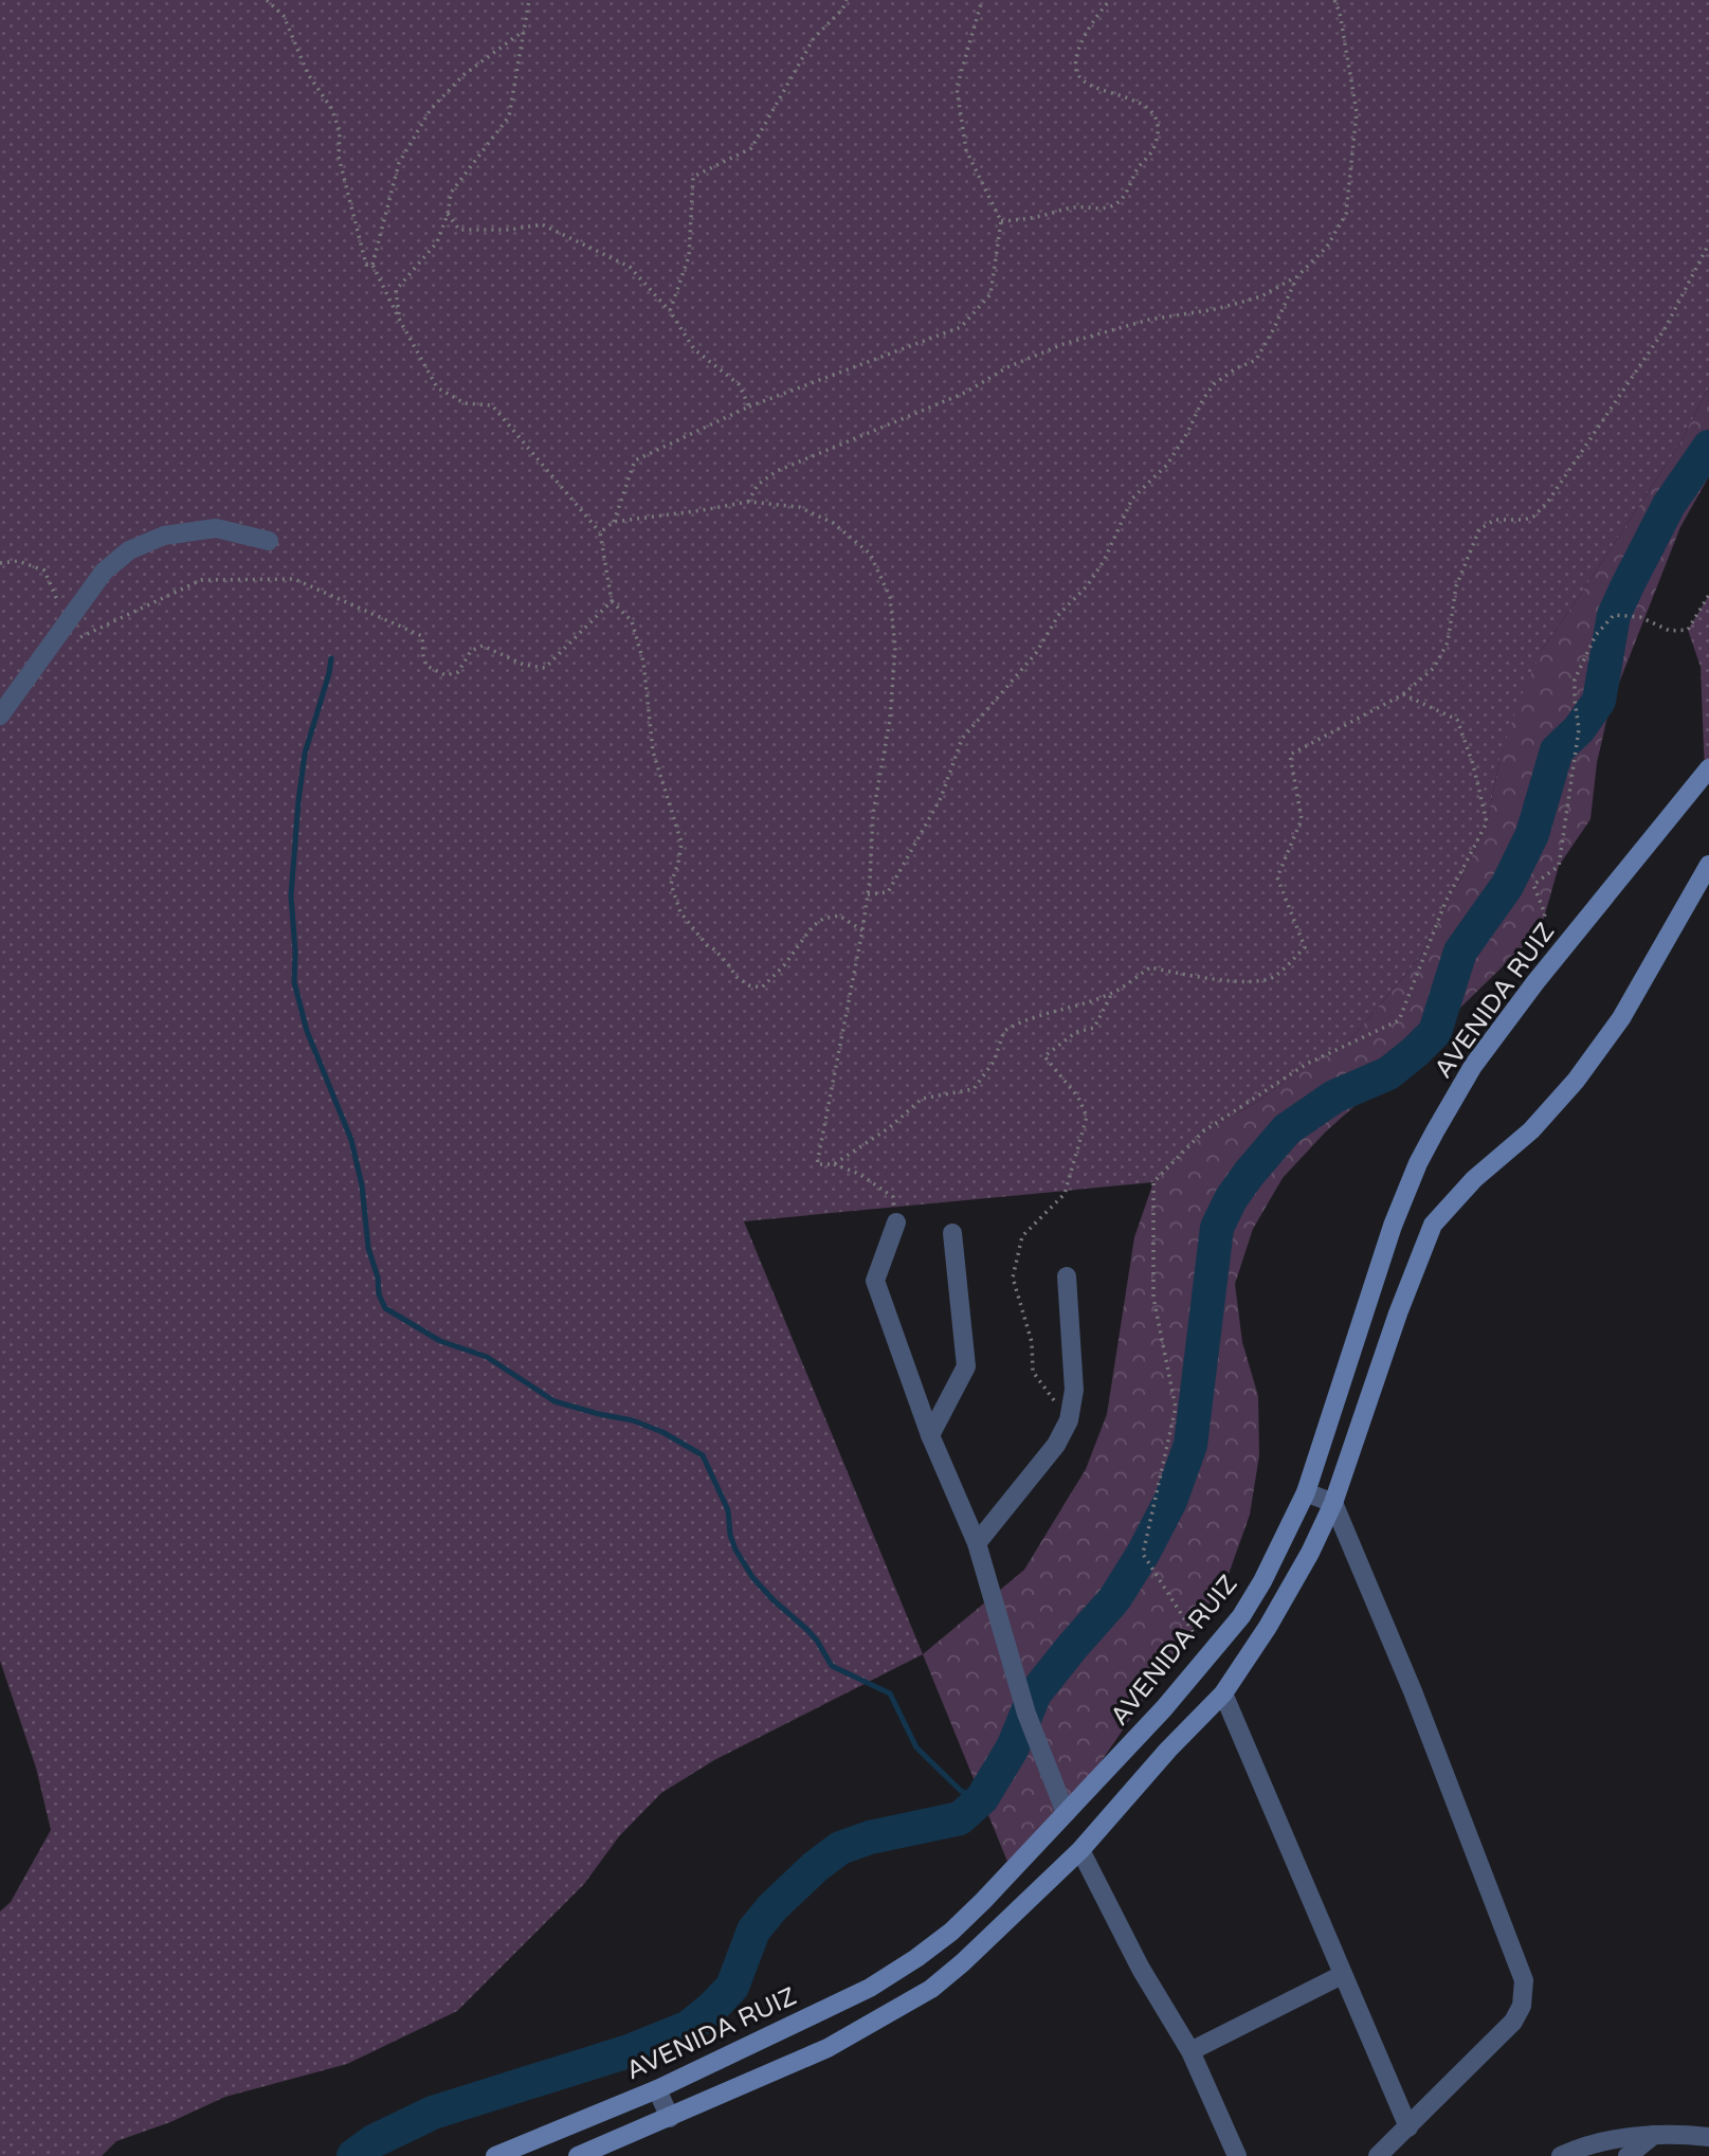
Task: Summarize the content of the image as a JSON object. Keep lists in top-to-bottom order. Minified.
{"streets":{"street":["AVENIDA RUIZ"]}}
